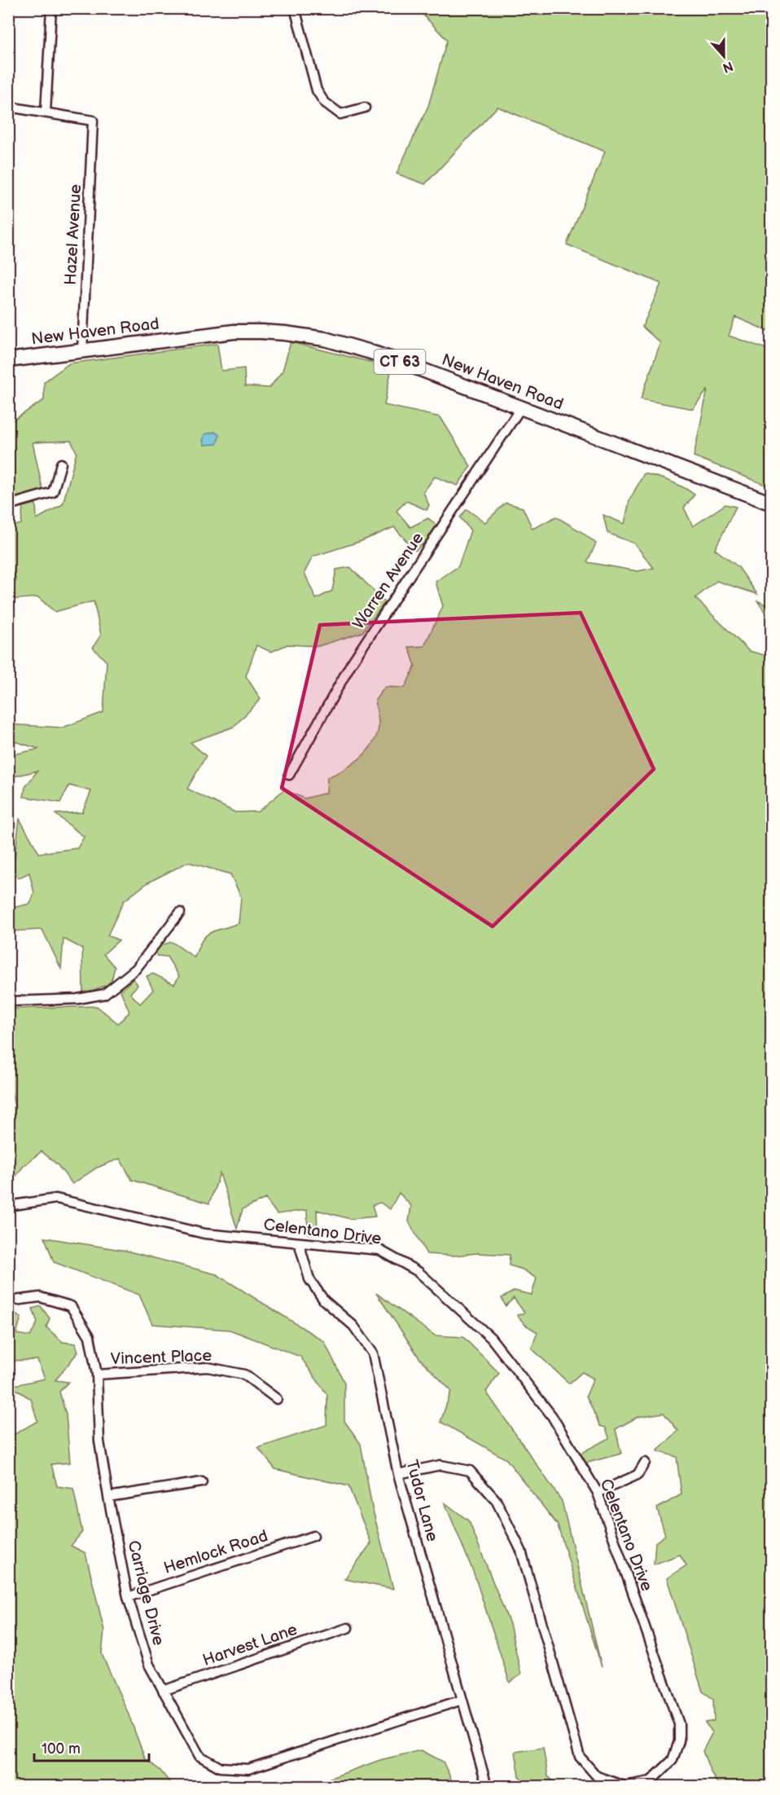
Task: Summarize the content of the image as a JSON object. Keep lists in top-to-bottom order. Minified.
{"streets":{"main road":["New Haven Road","CT 63"],"street":["Hazel Avenue","Warren Avenue","Celentano Drive","Vincent Place","Tudor Lane","Hemlock Road","Carriage Drive","Harvest Lane"]},"crossings":[["Hazel Avenue","New Haven Road"],["New Haven Road","Warren Avenue"],["Celentano Drive","Tudor Lane"],["Vincent Place","Carriage Drive"],["Tudor Lane","Carriage Drive"],["Hemlock Road","Carriage Drive"],["Carriage Drive","Harvest Lane"]],"scale_bar":"100 m","north":"bottom"}
